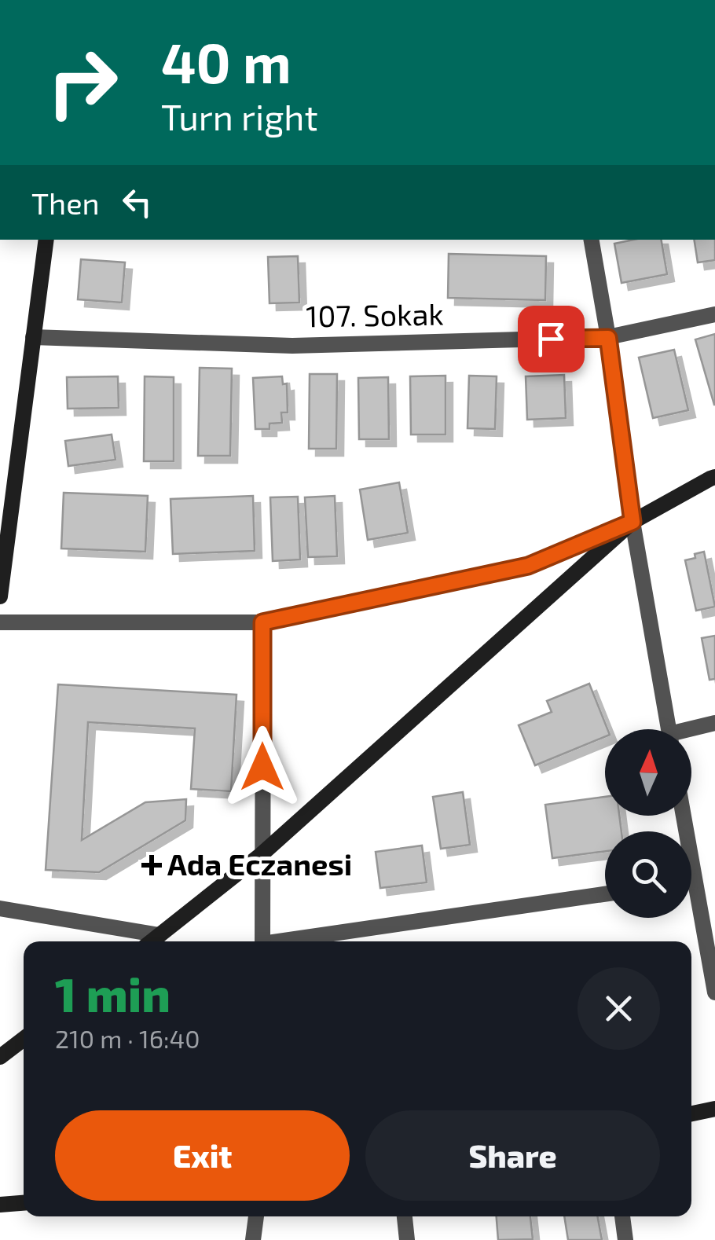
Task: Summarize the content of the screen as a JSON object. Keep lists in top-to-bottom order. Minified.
{"streets":{"street":["107. Sokak"]},"places":{"health":["Ada Eczanesi"]},"north":"top","page":{"turn":["40 m","Turn right"],"then":"Then","heading":["1 min","210 m · 16:40"],"buttons":["Exit","Share"]}}
